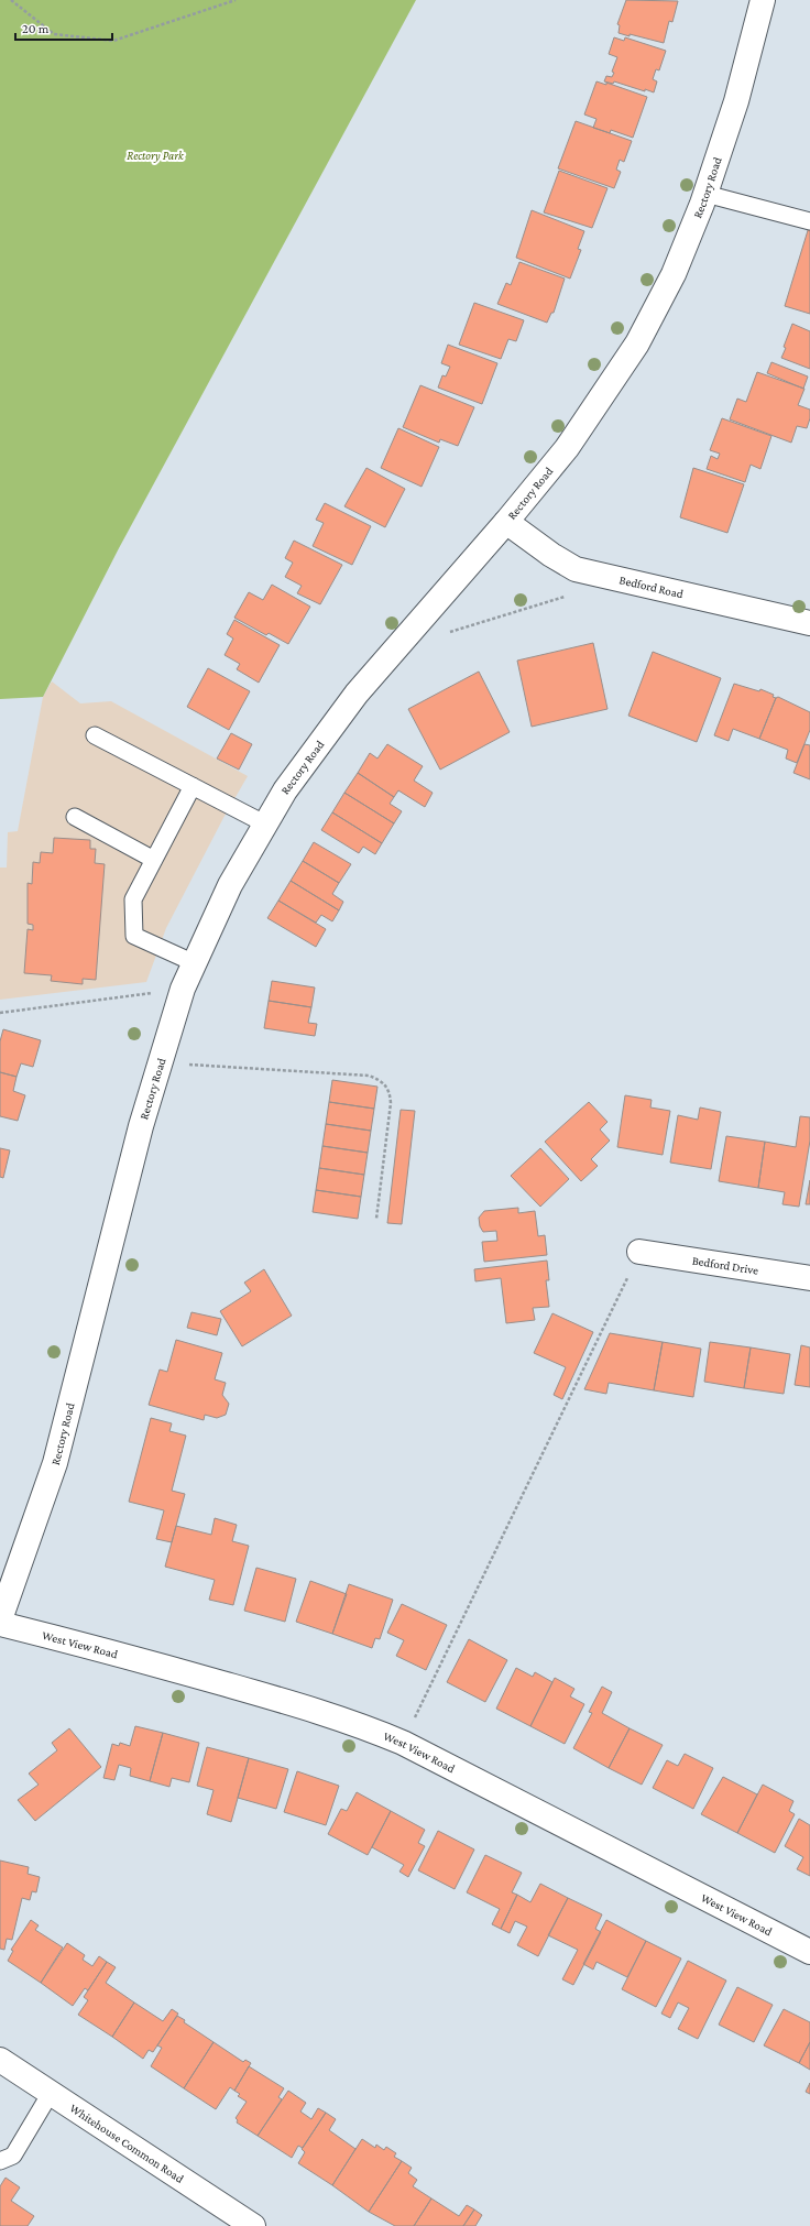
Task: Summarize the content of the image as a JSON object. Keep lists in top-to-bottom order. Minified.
{"streets":{"street":["Rectory Road","Bedford Road","Bedford Drive","West View Road","Whitehouse Common Road"]},"crossings":[["Rectory Road","Bedford Road"]],"parks":["Rectory Park"],"scale_bar":"20 m"}
